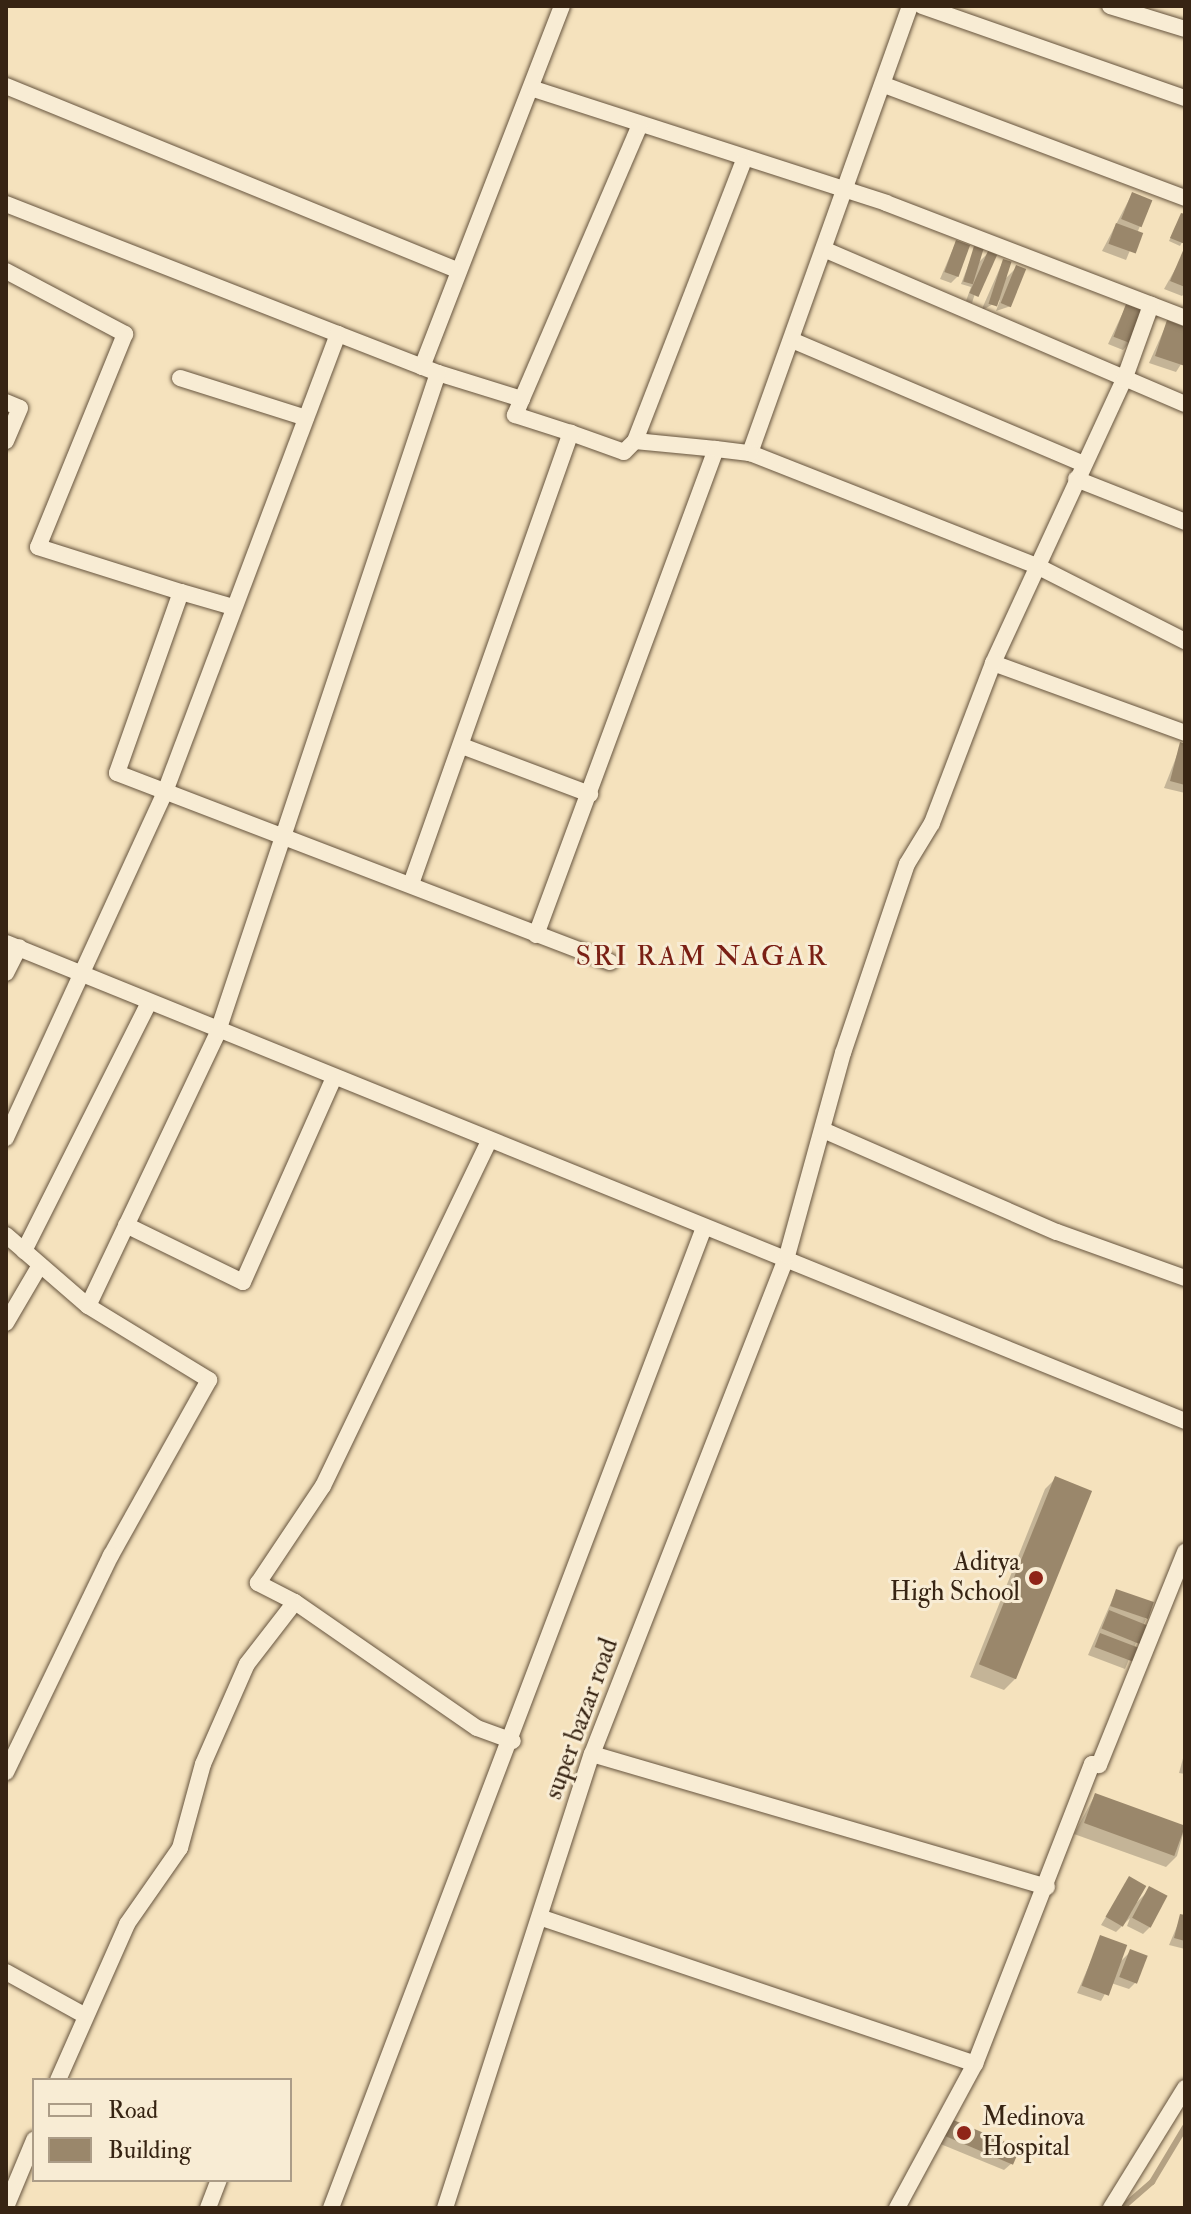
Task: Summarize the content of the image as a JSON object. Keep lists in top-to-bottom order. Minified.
{"streets":{"street":["super bazar road"]},"districts":["SRI RAM NAGAR"],"places":["Aditya High School","Medinova Hospital"],"legend":["Road","Building"]}
